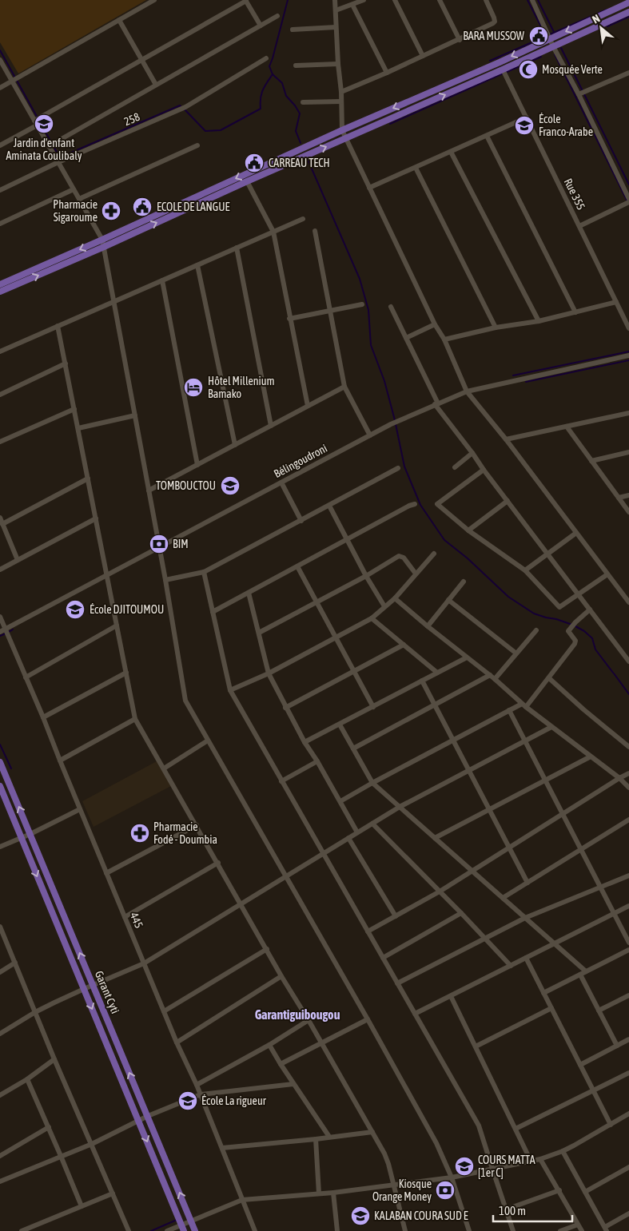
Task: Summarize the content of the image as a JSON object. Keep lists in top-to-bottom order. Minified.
{"streets":{"main road":["Garant Cyti"],"street":["258","Rue 355","Bélingoudroni","445"]},"crossings":[["Bélingoudroni","445"]],"districts":["Garantiguibougou"],"places":{"public building":["BARA MUSSOW","CARREAU TECH","ECOLE DE LANGUE"],"mosque":["Mosquée Verte"],"school or university":["Jardin d'enfant Aminata Coulibaly","École Franco-Arabe","TOMBOUCTOU","École DJITOUMOU","École La rigueur","COURS MATTA [1er C]","KALABAN COURA SUD E"],"pharmacy":["Pharmacie Sigaroume","Pharmacie Fodé - Doumbia"],"hotel":["Hôtel Millenium Bamako"],"bank":["BIM","Kiosque Orange Money"]},"scale_bar":"100 m","north":"top left"}
